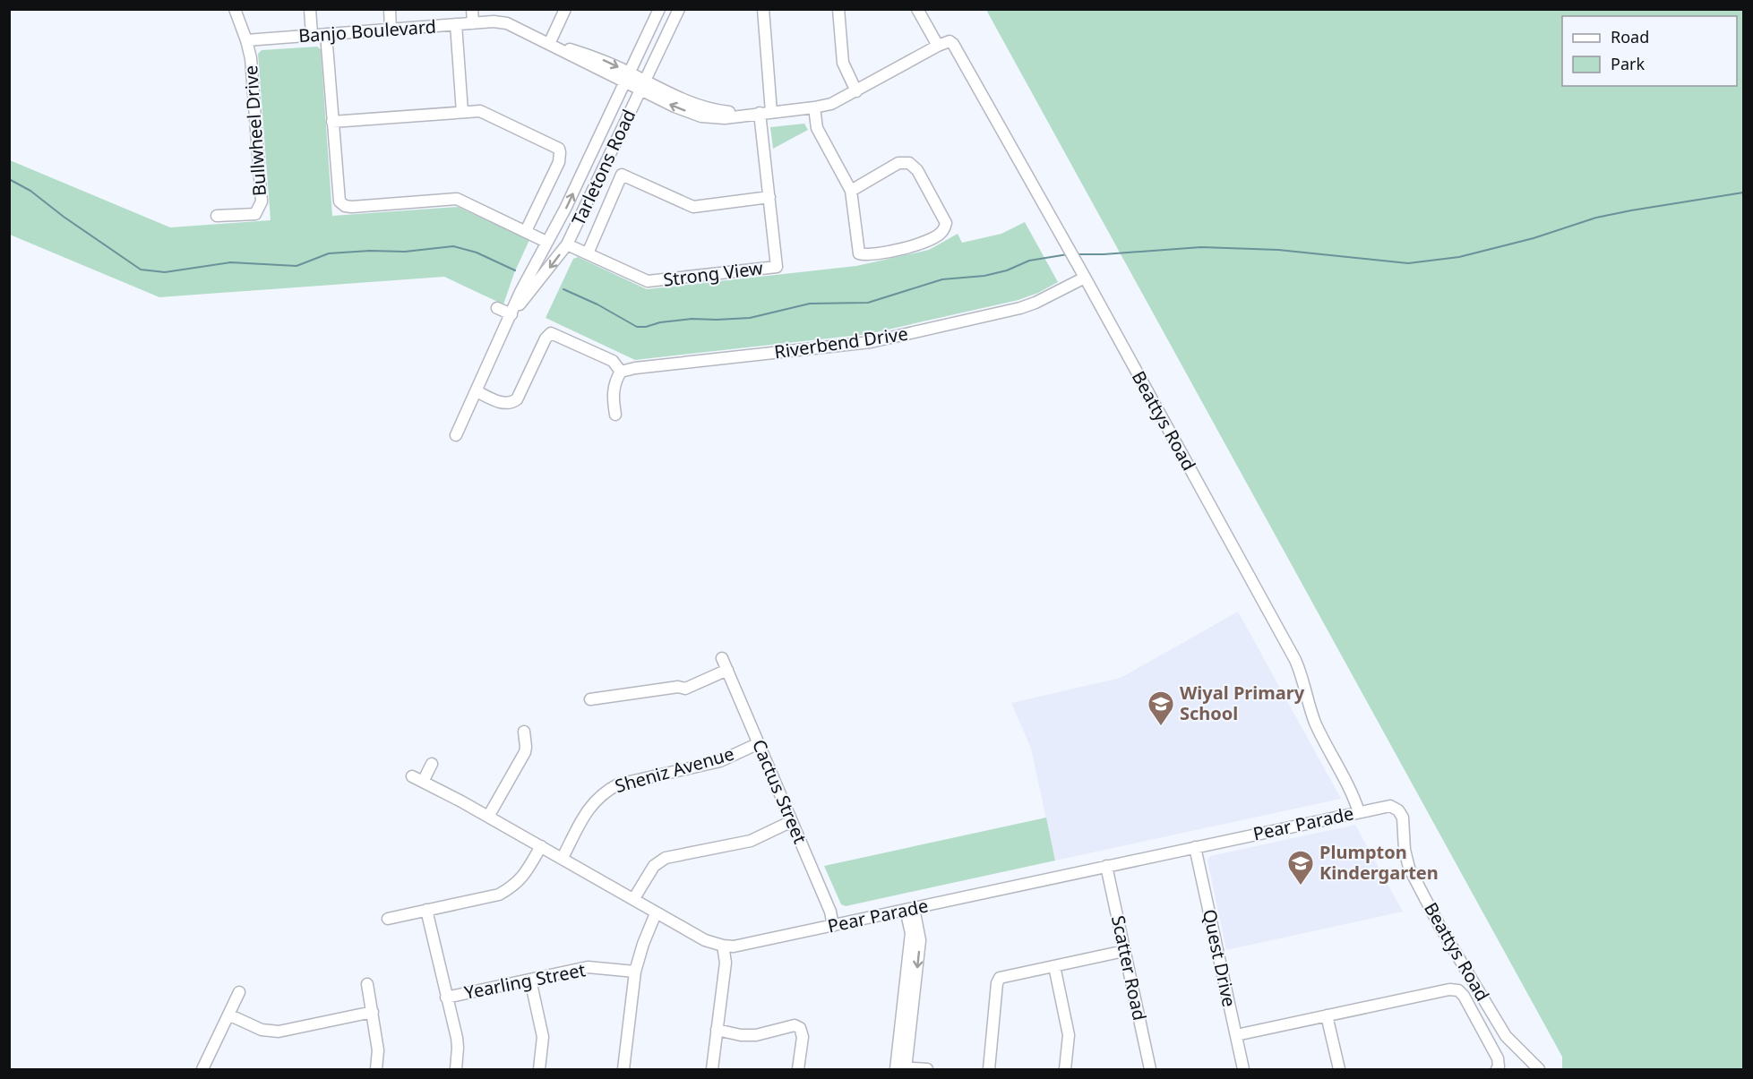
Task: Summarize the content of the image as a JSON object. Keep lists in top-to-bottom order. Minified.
{"streets":{"street":["Banjo Boulevard","Bullwheel Drive","Tarletons Road","Strong View","Riverbend Drive","Beattys Road","Sheniz Avenue","Cactus Street","Pear Parade","Quest Drive","Scatter Road","Yearling Street"]},"crossings":[["Banjo Boulevard","Bullwheel Drive"],["Banjo Boulevard","Tarletons Road"],["Banjo Boulevard","Strong View"],["Banjo Boulevard","Beattys Road"],["Tarletons Road","Strong View"],["Riverbend Drive","Beattys Road"],["Beattys Road","Pear Parade"],["Sheniz Avenue","Cactus Street"],["Sheniz Avenue","Pear Parade"],["Cactus Street","Pear Parade"],["Pear Parade","Quest Drive"],["Pear Parade","Scatter Road"]],"places":{"school or university":["Wiyal Primary School","Plumpton Kindergarten"]},"legend":["Road","Park"]}
